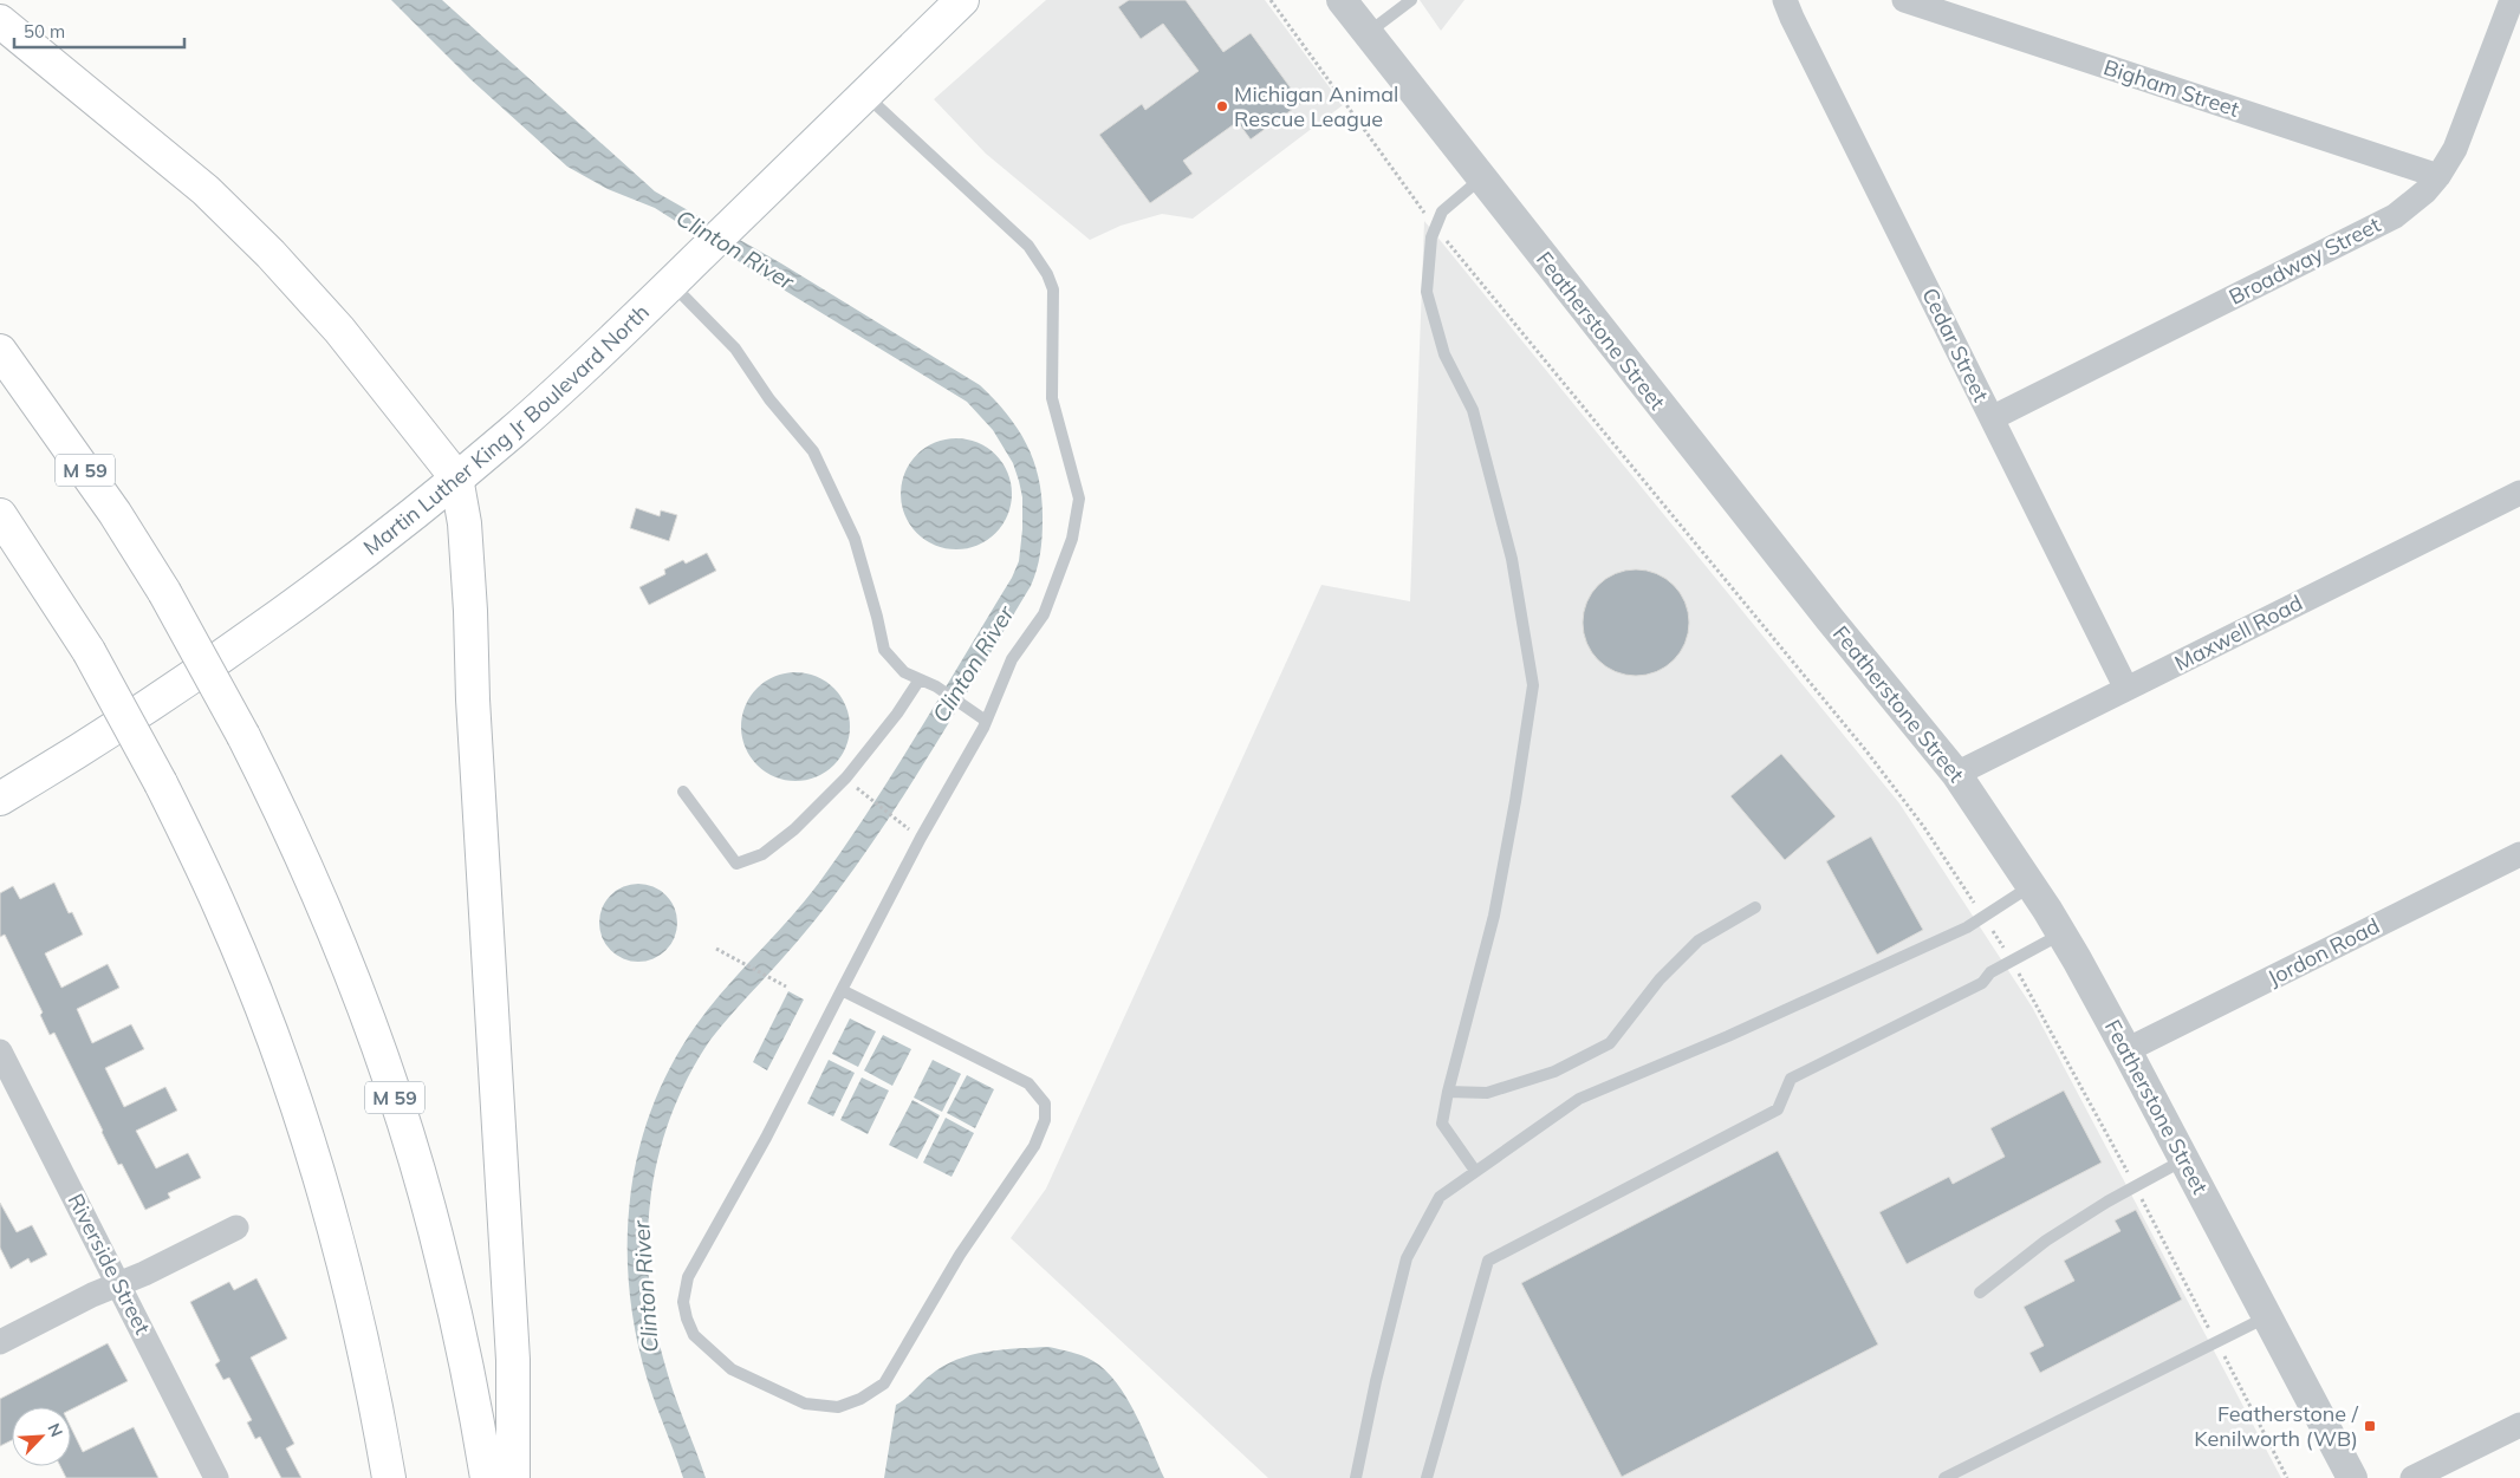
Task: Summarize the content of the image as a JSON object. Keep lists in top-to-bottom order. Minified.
{"streets":{"main road":["Martin Luther King Jr Boulevard North","M 59"],"street":["Bigham Street","Broadway Street","Featherstone Street","Cedar Street","Maxwell Road","Jordon Road","Riverside Street"]},"crossings":[["Bigham Street","Broadway Street"],["Broadway Street","Cedar Street"],["Featherstone Street","Maxwell Road"],["Featherstone Street","Jordon Road"],["Cedar Street","Maxwell Road"]],"water":["Clinton River"],"places":{"other":["Michigan Animal Rescue League"],"transit":["Featherstone / Kenilworth (WB)"]},"scale_bar":"50 m","north":"top right"}
